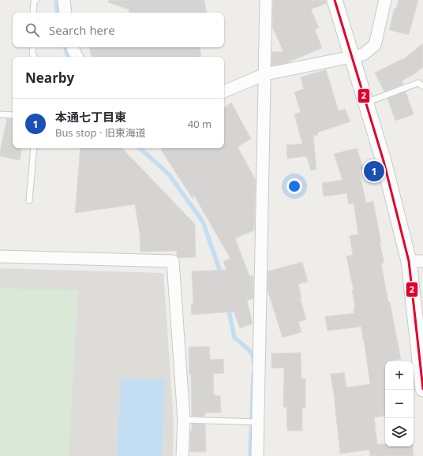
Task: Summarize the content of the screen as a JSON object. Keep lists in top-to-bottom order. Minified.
{"lines":["transit line 2"],"page":{"search":"Search here","heading":"Nearby","list":[{"mark":"1","name":"本通七丁目東","note":"Bus stop · 旧東海道","value":"40 m"}],"pins":"1","map_buttons":["+","−"]}}
